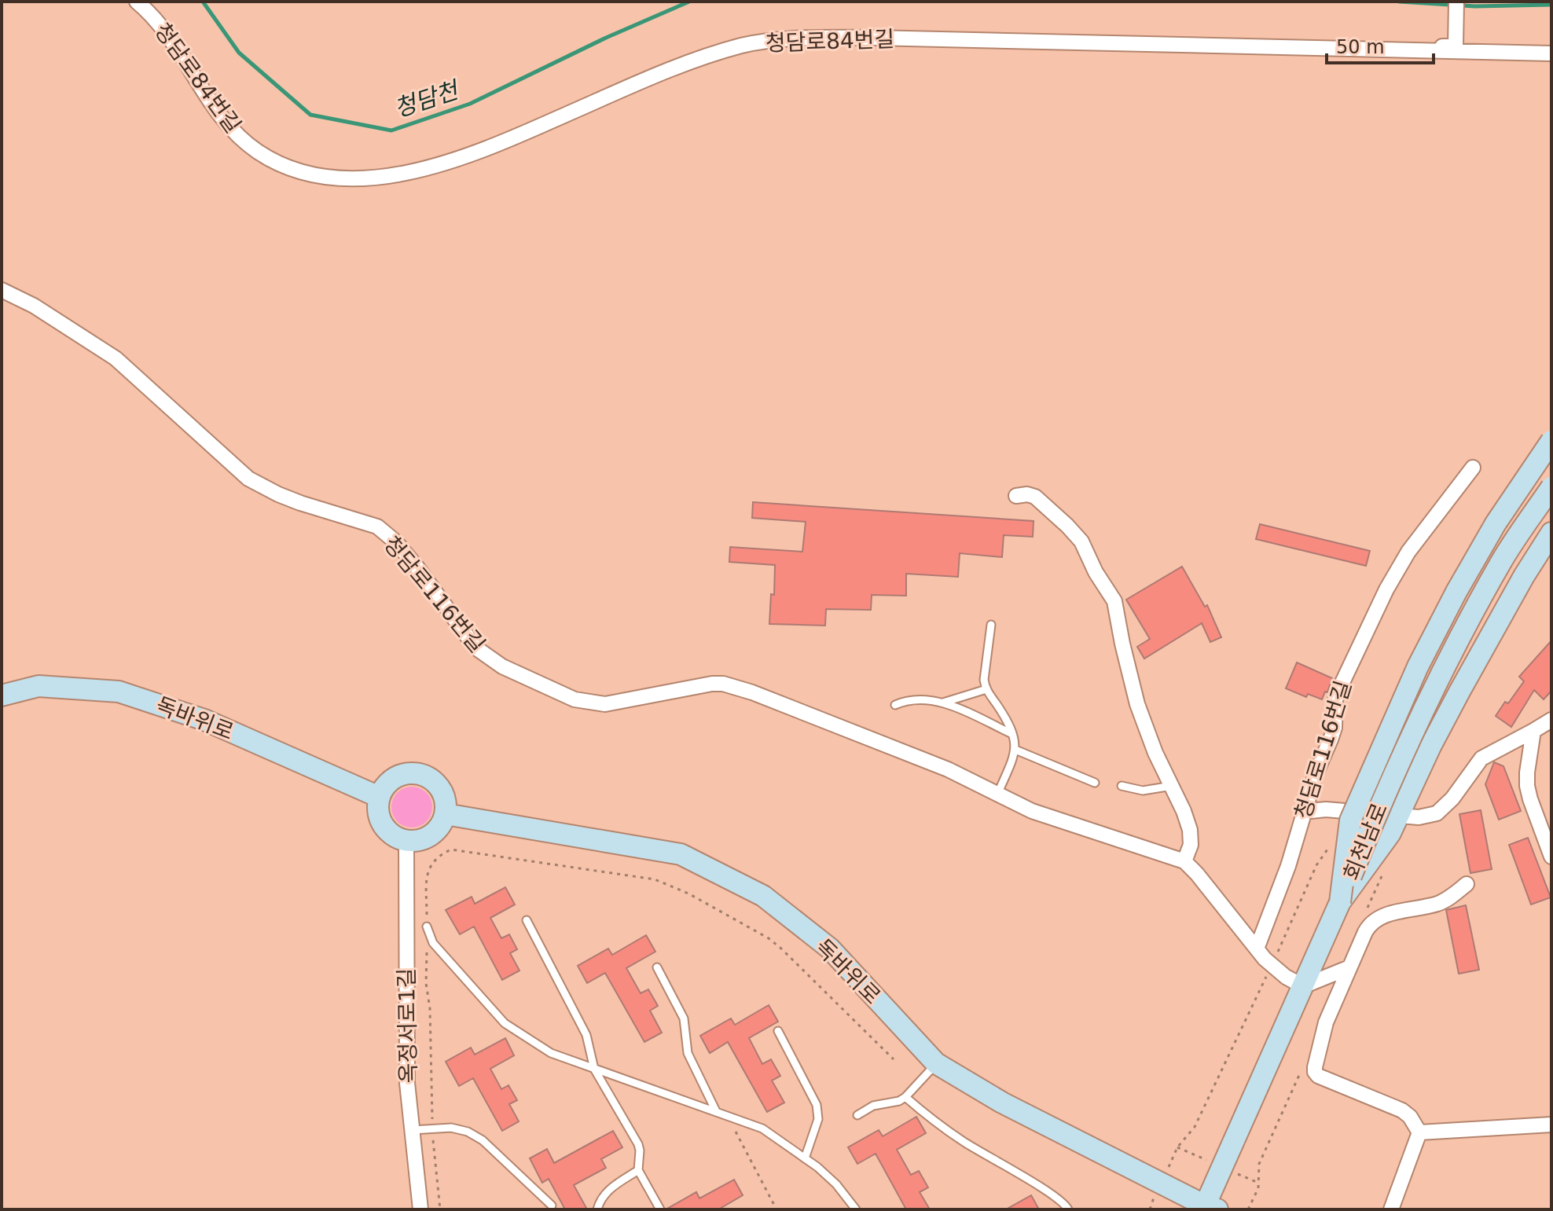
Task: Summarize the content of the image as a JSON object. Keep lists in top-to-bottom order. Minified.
{"streets":{"main road":["독바위로","회천남로"],"street":["청담로84번길","청담로116번길","옥정서로1길"]},"crossings":[["청담로116번길","회천남로"],["독바위로","회천남로"],["독바위로","옥정서로1길"]],"water":["청담천"],"scale_bar":"50 m"}
